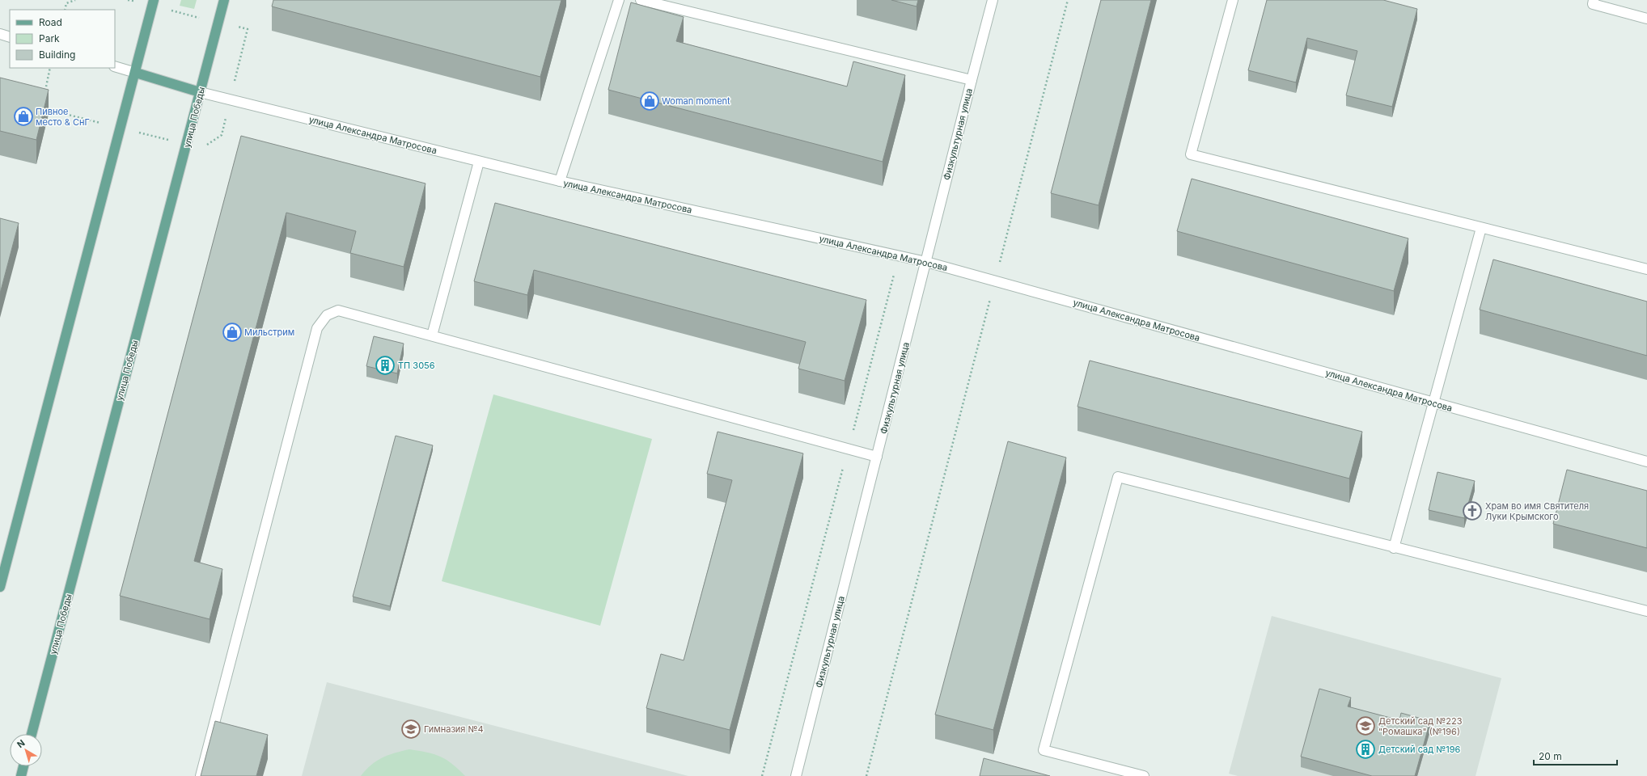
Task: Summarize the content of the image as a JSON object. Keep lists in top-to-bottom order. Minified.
{"streets":{"main road":["улица Победы","улица Александра Матросова"],"street":["Физкультурная улица"]},"crossings":[["улица Победы","улица Александра Матросова"],["Физкультурная улица","улица Александра Матросова"]],"places":{"shop":["Woman moment","Пивное место & СнГ","Мильстрим"],"building":["ТП 3056","Детский сад №196"],"church":["Храм во имя Святителя Луки Крымского"],"school or university":["Детский сад №223 \"Ромашка\" (№196)","Гимназия №4"]},"legend":["Road","Park","Building"],"scale_bar":"20 m","north":"top left"}
